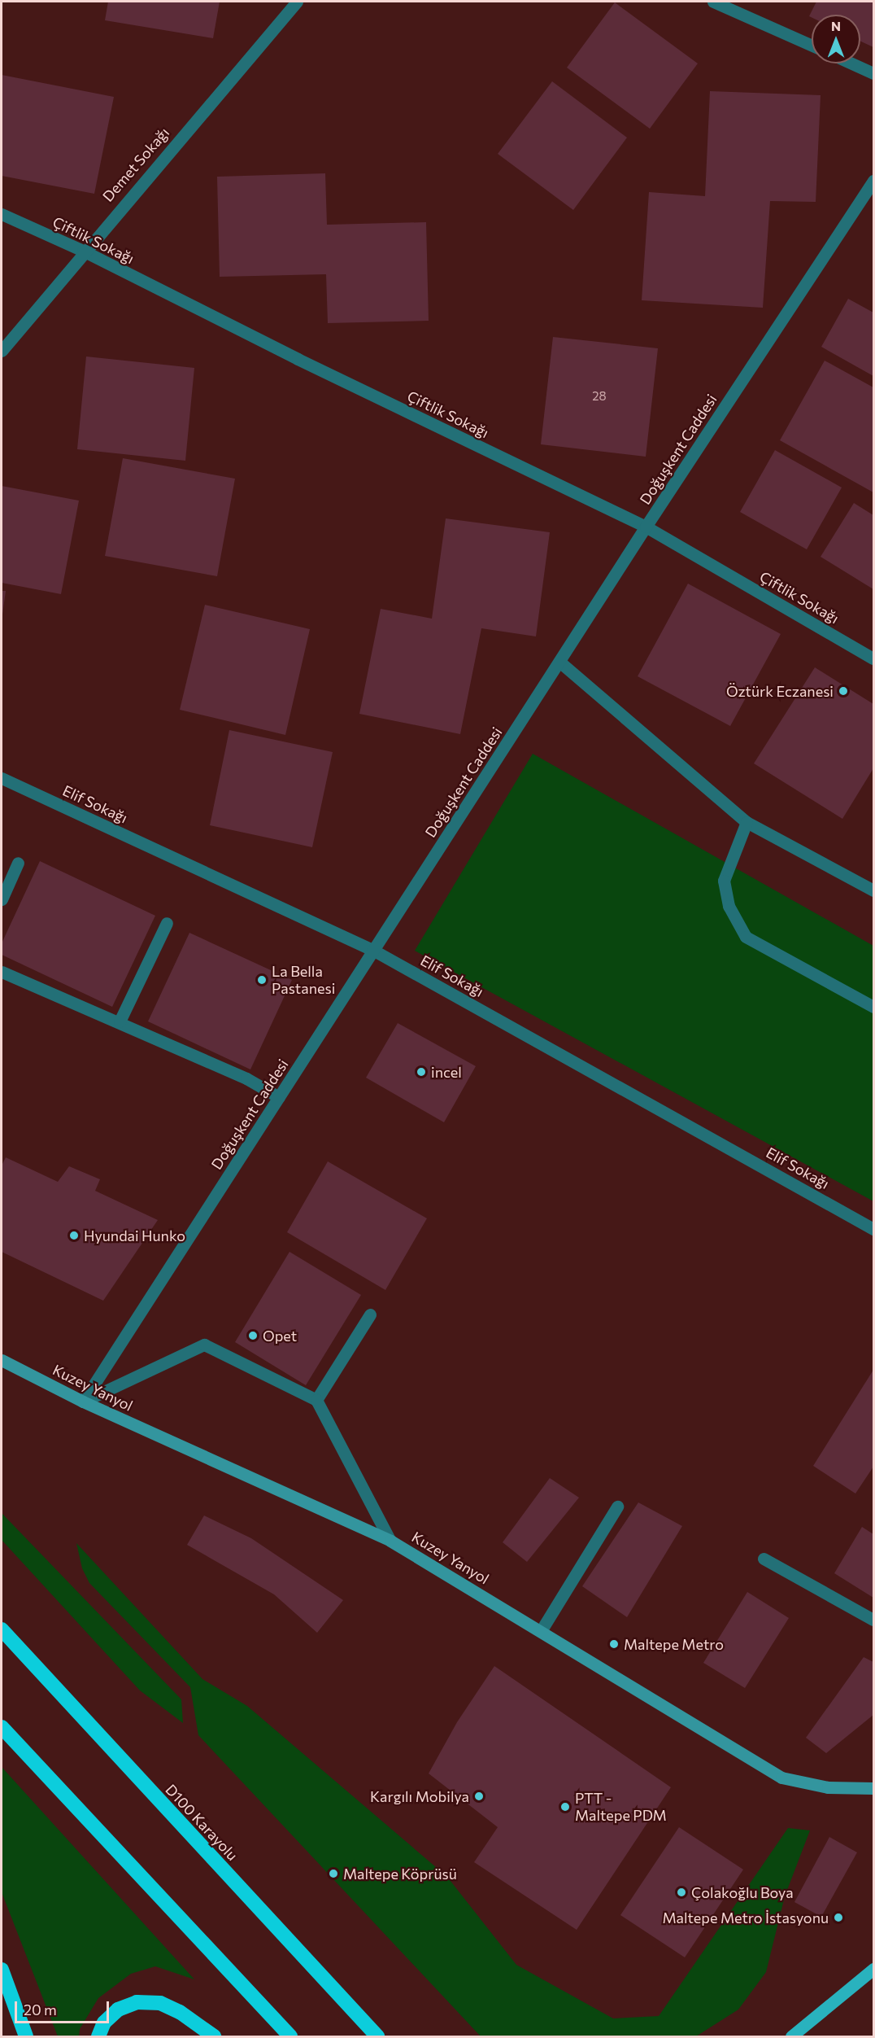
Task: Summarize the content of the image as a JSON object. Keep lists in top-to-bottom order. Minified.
{"streets":{"highway":["D100 Karayolu"],"main road":["Kuzey Yanyol"],"street":["Demet Sokağı","Çiftlik Sokağı","Doğuşkent Caddesi","Elif Sokağı"]},"crossings":[["Demet Sokağı","Çiftlik Sokağı"],["Çiftlik Sokağı","Doğuşkent Caddesi"],["Doğuşkent Caddesi","Elif Sokağı"],["Doğuşkent Caddesi","Kuzey Yanyol"]],"places":["Öztürk Eczanesi","La Bella Pastanesi","incel","Hyundai Hunko","Opet","Maltepe Metro","Kargılı Mobilya","PTT - Maltepe PDM","Maltepe Köprüsü","Çolakoğlu Boya","Maltepe Metro İstasyonu"],"house_numbers":["28"],"scale_bar":"20 m","north":"top"}
